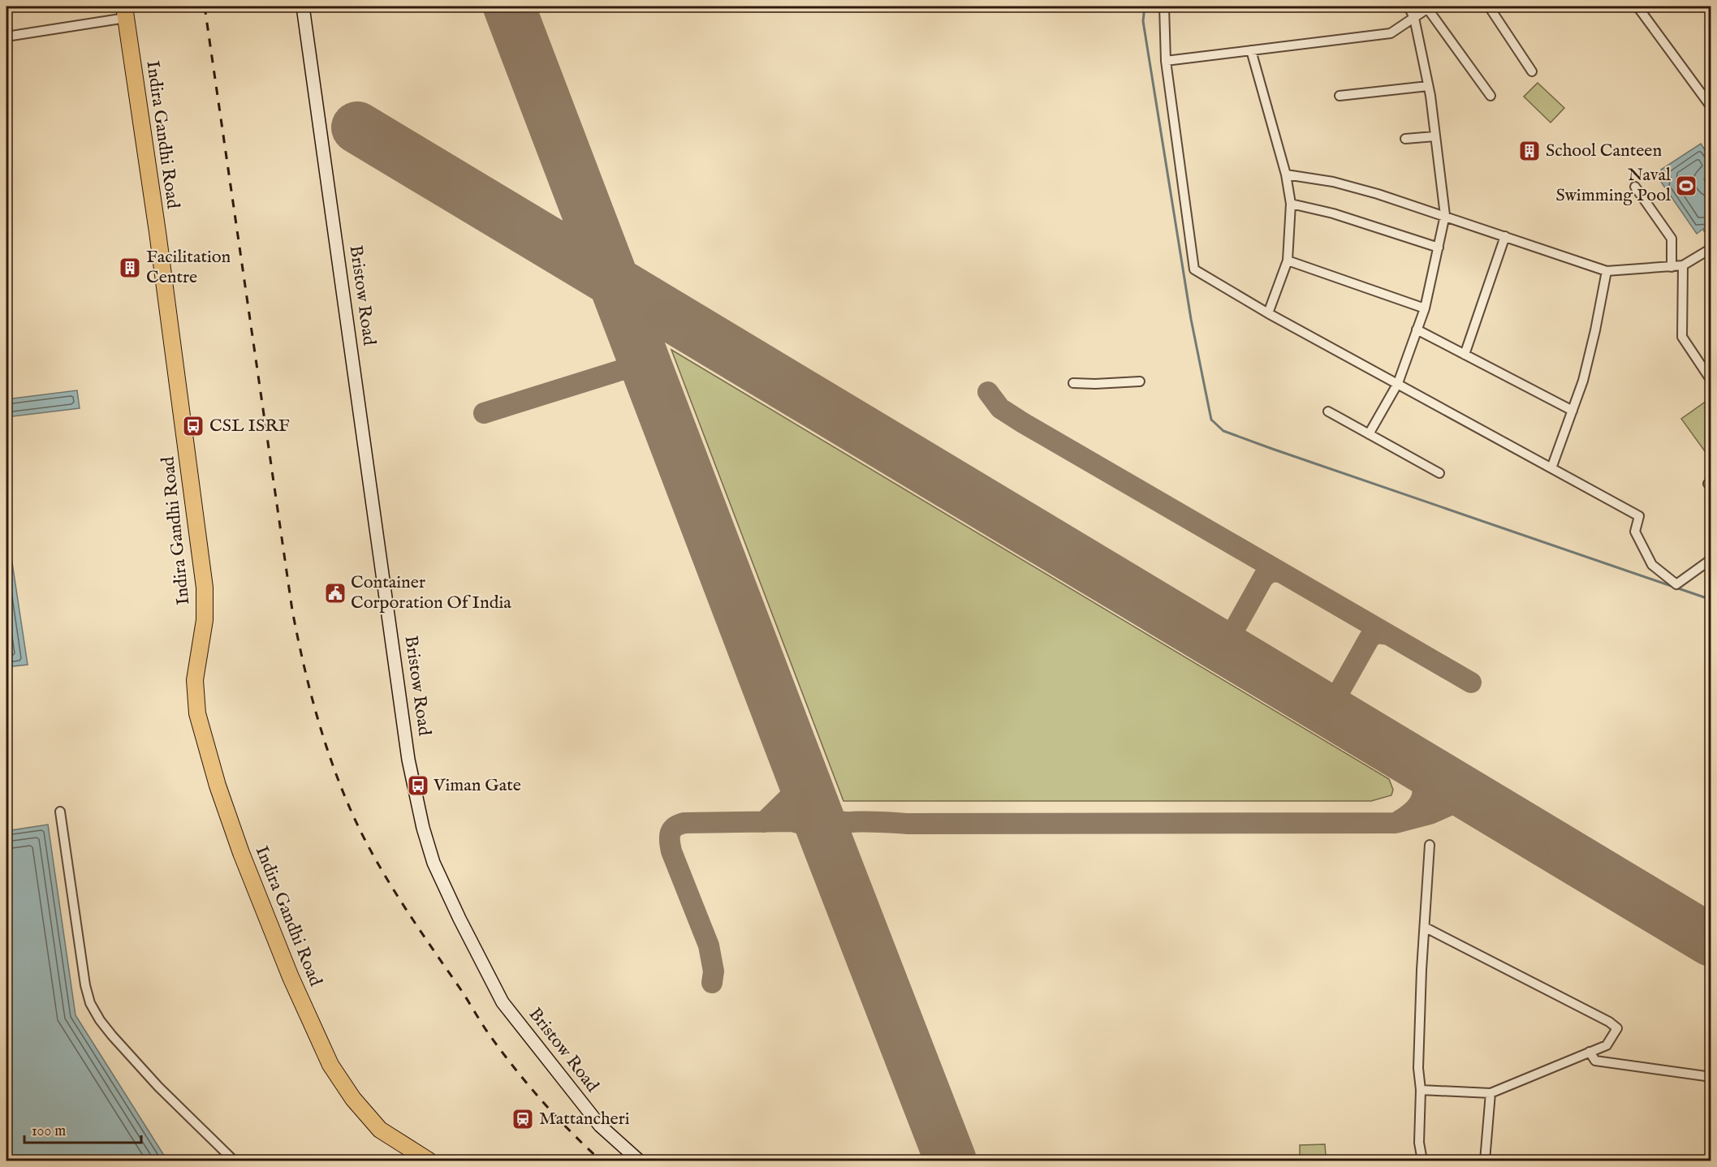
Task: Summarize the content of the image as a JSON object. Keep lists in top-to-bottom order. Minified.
{"streets":{"highway":["Indira Gandhi Road"],"street":["Bristow Road"]},"places":{"building":["School Canteen","Facilitation Centre"],"sports":["Naval Swimming Pool"],"bus stop":["CSL ISRF","Viman Gate"],"public building":["Container Corporation Of India"],"station":["Mattancheri"]},"scale_bar":"100 m"}
